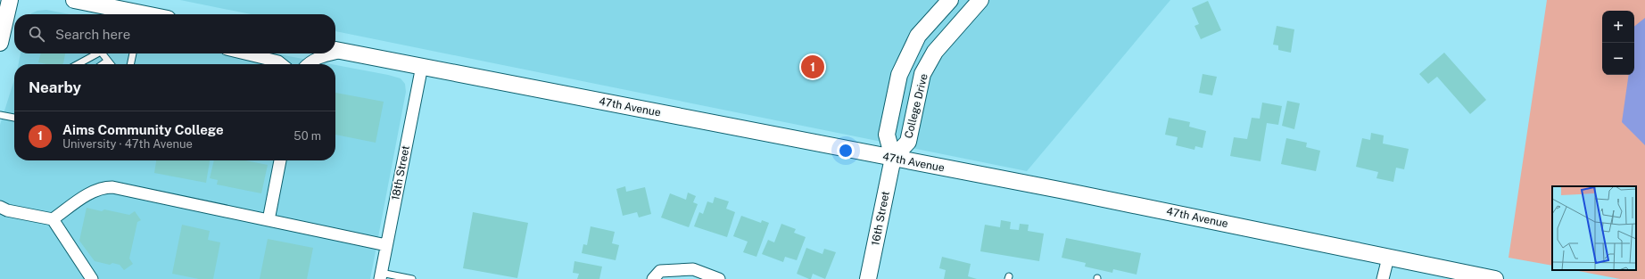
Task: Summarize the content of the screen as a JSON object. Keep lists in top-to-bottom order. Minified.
{"streets":{"main road":["College Drive","47th Avenue","16th Street"],"street":["18th Street"]},"crossings":[["College Drive","47th Avenue"],["College Drive","16th Street"],["47th Avenue","18th Street"],["47th Avenue","16th Street"]],"page":{"map_buttons":["+","−"],"search":"Search here","pins":"1","heading":"Nearby","list":[{"mark":"1","name":"Aims Community College","note":"University · 47th Avenue","value":"50 m"}]}}
